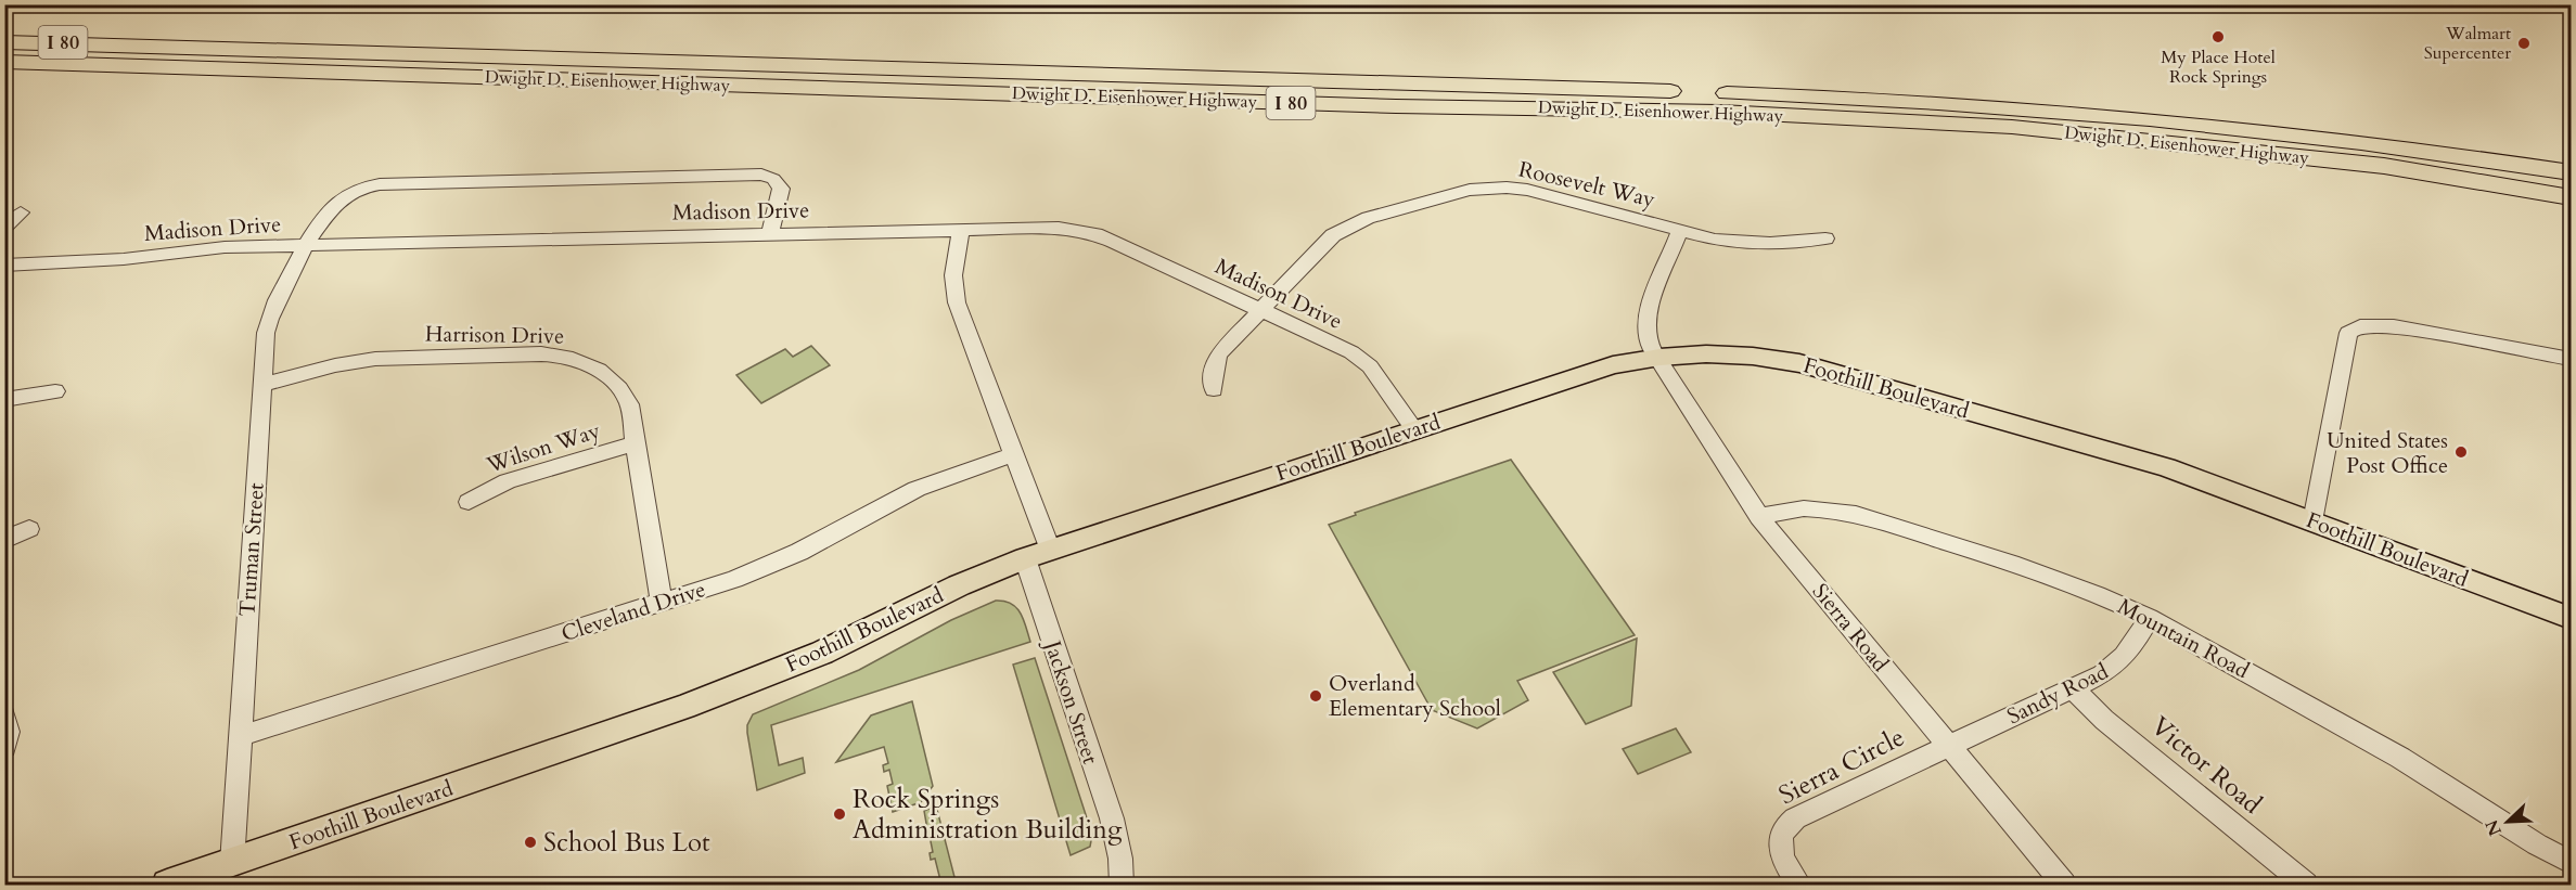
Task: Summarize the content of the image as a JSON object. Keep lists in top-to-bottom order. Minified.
{"streets":{"highway":["I 80","Dwight D. Eisenhower Highway"],"main road":["Foothill Boulevard"],"street":["Roosevelt Way","Madison Drive","Harrison Drive","Wilson Way","Truman Street","Cleveland Drive","Sierra Road","Mountain Road","Sandy Road","Jackson Street","Victor Road","Sierra Circle"]},"crossings":[["Roosevelt Way","Madison Drive"],["Roosevelt Way","Sierra Road"],["Madison Drive","Foothill Boulevard"],["Madison Drive","Truman Street"],["Madison Drive","Jackson Street"],["Harrison Drive","Wilson Way"],["Harrison Drive","Truman Street"],["Harrison Drive","Cleveland Drive"],["Foothill Boulevard","Truman Street"],["Foothill Boulevard","Sierra Road"],["Foothill Boulevard","Jackson Street"],["Truman Street","Cleveland Drive"],["Cleveland Drive","Jackson Street"],["Sierra Road","Mountain Road"],["Sierra Road","Sandy Road"],["Sierra Road","Sierra Circle"],["Mountain Road","Sandy Road"],["Sandy Road","Victor Road"],["Sandy Road","Sierra Circle"]],"places":["My Place Hotel Rock Springs","Walmart Supercenter","United States Post Office","Overland Elementary School","Rock Springs Administration Building","School Bus Lot"],"north":"bottom left"}
